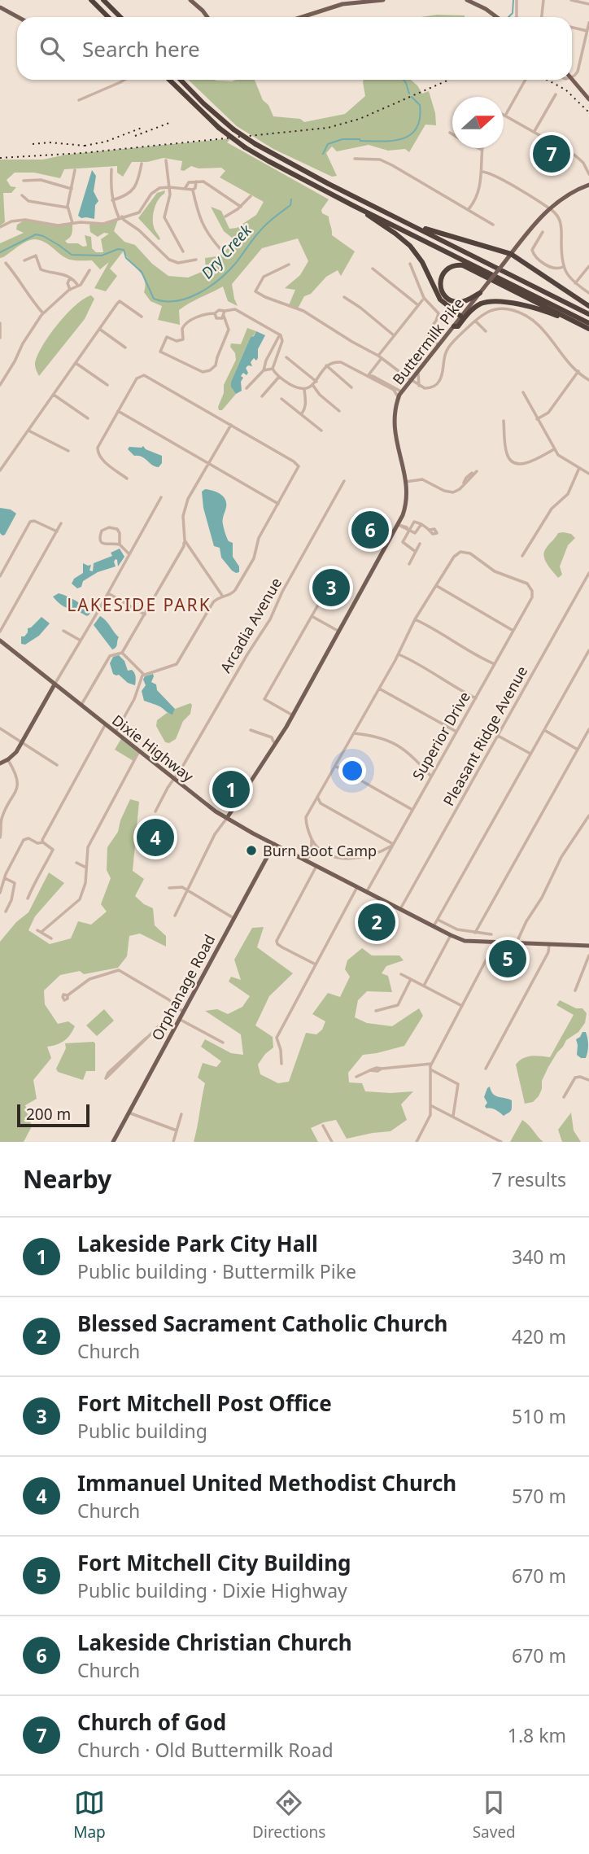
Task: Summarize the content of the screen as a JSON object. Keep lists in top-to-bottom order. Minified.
{"streets":{"main road":["Buttermilk Pike","Dixie Highway","Orphanage Road"],"street":["Arcadia Avenue","Superior Drive","Pleasant Ridge Avenue"]},"crossings":[["Buttermilk Pike","Dixie Highway"],["Arcadia Avenue","Dixie Highway"],["Superior Drive","Dixie Highway"],["Pleasant Ridge Avenue","Dixie Highway"],["Dixie Highway","Orphanage Road"]],"districts":["LAKESIDE PARK"],"water":["Dry Creek"],"places":["Burn Boot Camp"],"scale_bar":"200 m","north":"right","page":{"search":"Search here","pins":["7","6","3","1","4","2","5"],"scale":"200 m","heading":["Nearby","7 results"],"list":[{"mark":"1","name":"Lakeside Park City Hall","note":"Public building · Buttermilk Pike","value":"340 m"},{"mark":"2","name":"Blessed Sacrament Catholic Church","note":"Church","value":"420 m"},{"mark":"3","name":"Fort Mitchell Post Office","note":"Public building","value":"510 m"},{"mark":"4","name":"Immanuel United Methodist Church","note":"Church","value":"570 m"},{"mark":"5","name":"Fort Mitchell City Building","note":"Public building · Dixie Highway","value":"670 m"},{"mark":"6","name":"Lakeside Christian Church","note":"Church","value":"670 m"},{"mark":"7","name":"Church of God","note":"Church · Old Buttermilk Road","value":"1.8 km"}],"nav":["Map","Directions","Saved"]}}
